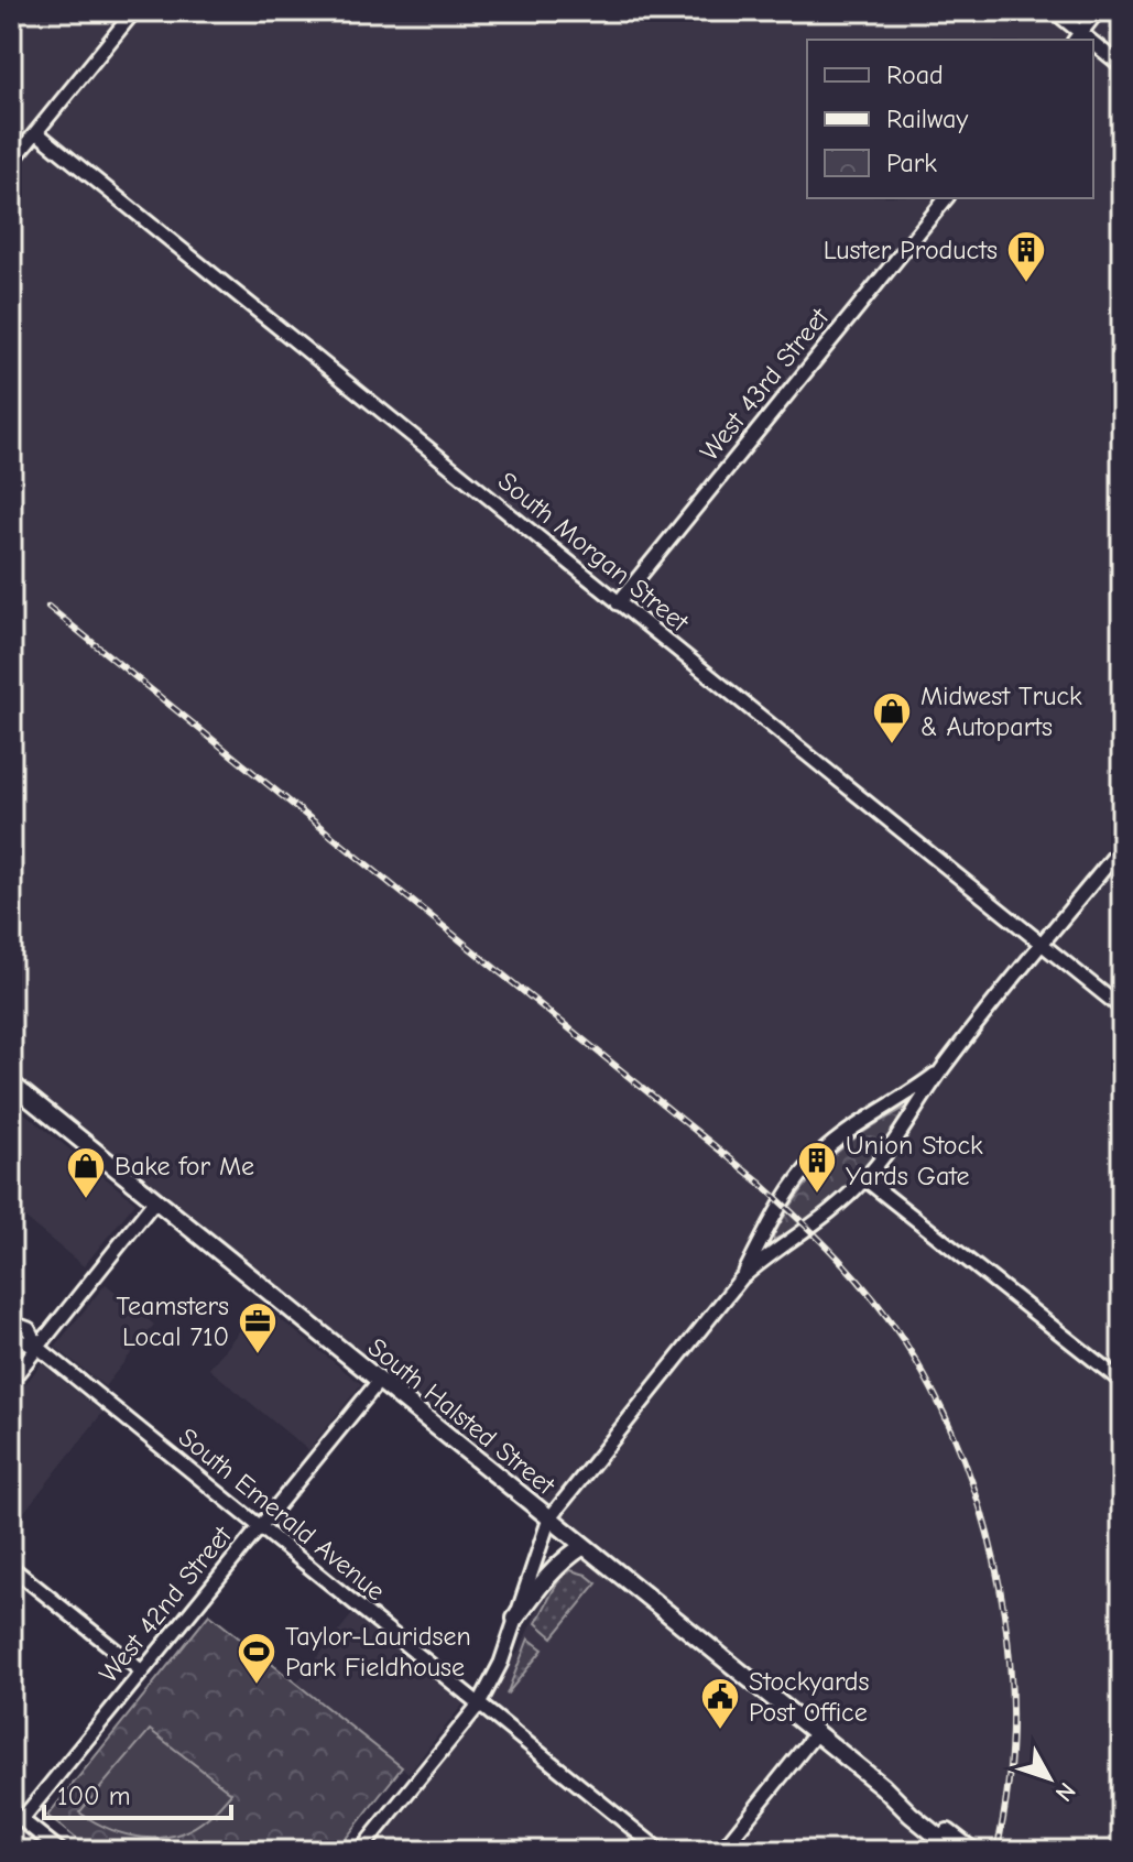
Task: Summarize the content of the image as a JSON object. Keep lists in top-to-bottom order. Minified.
{"streets":{"main road":["South Halsted Street"],"street":["West 43rd Street","South Morgan Street","South Emerald Avenue","West 42nd Street"]},"crossings":[["West 43rd Street","South Morgan Street"],["South Halsted Street","West 42nd Street"],["South Emerald Avenue","West 42nd Street"]],"places":{"building":["Luster Products","Union Stock Yards Gate"],"shop":["Midwest Truck & Autoparts","Bake for Me"],"office":["Teamsters Local 710"],"sports":["Taylor-Lauridsen Park Fieldhouse"],"public building":["Stockyards Post Office"]},"legend":["Road","Railway","Park"],"scale_bar":"100 m","north":"bottom right"}
